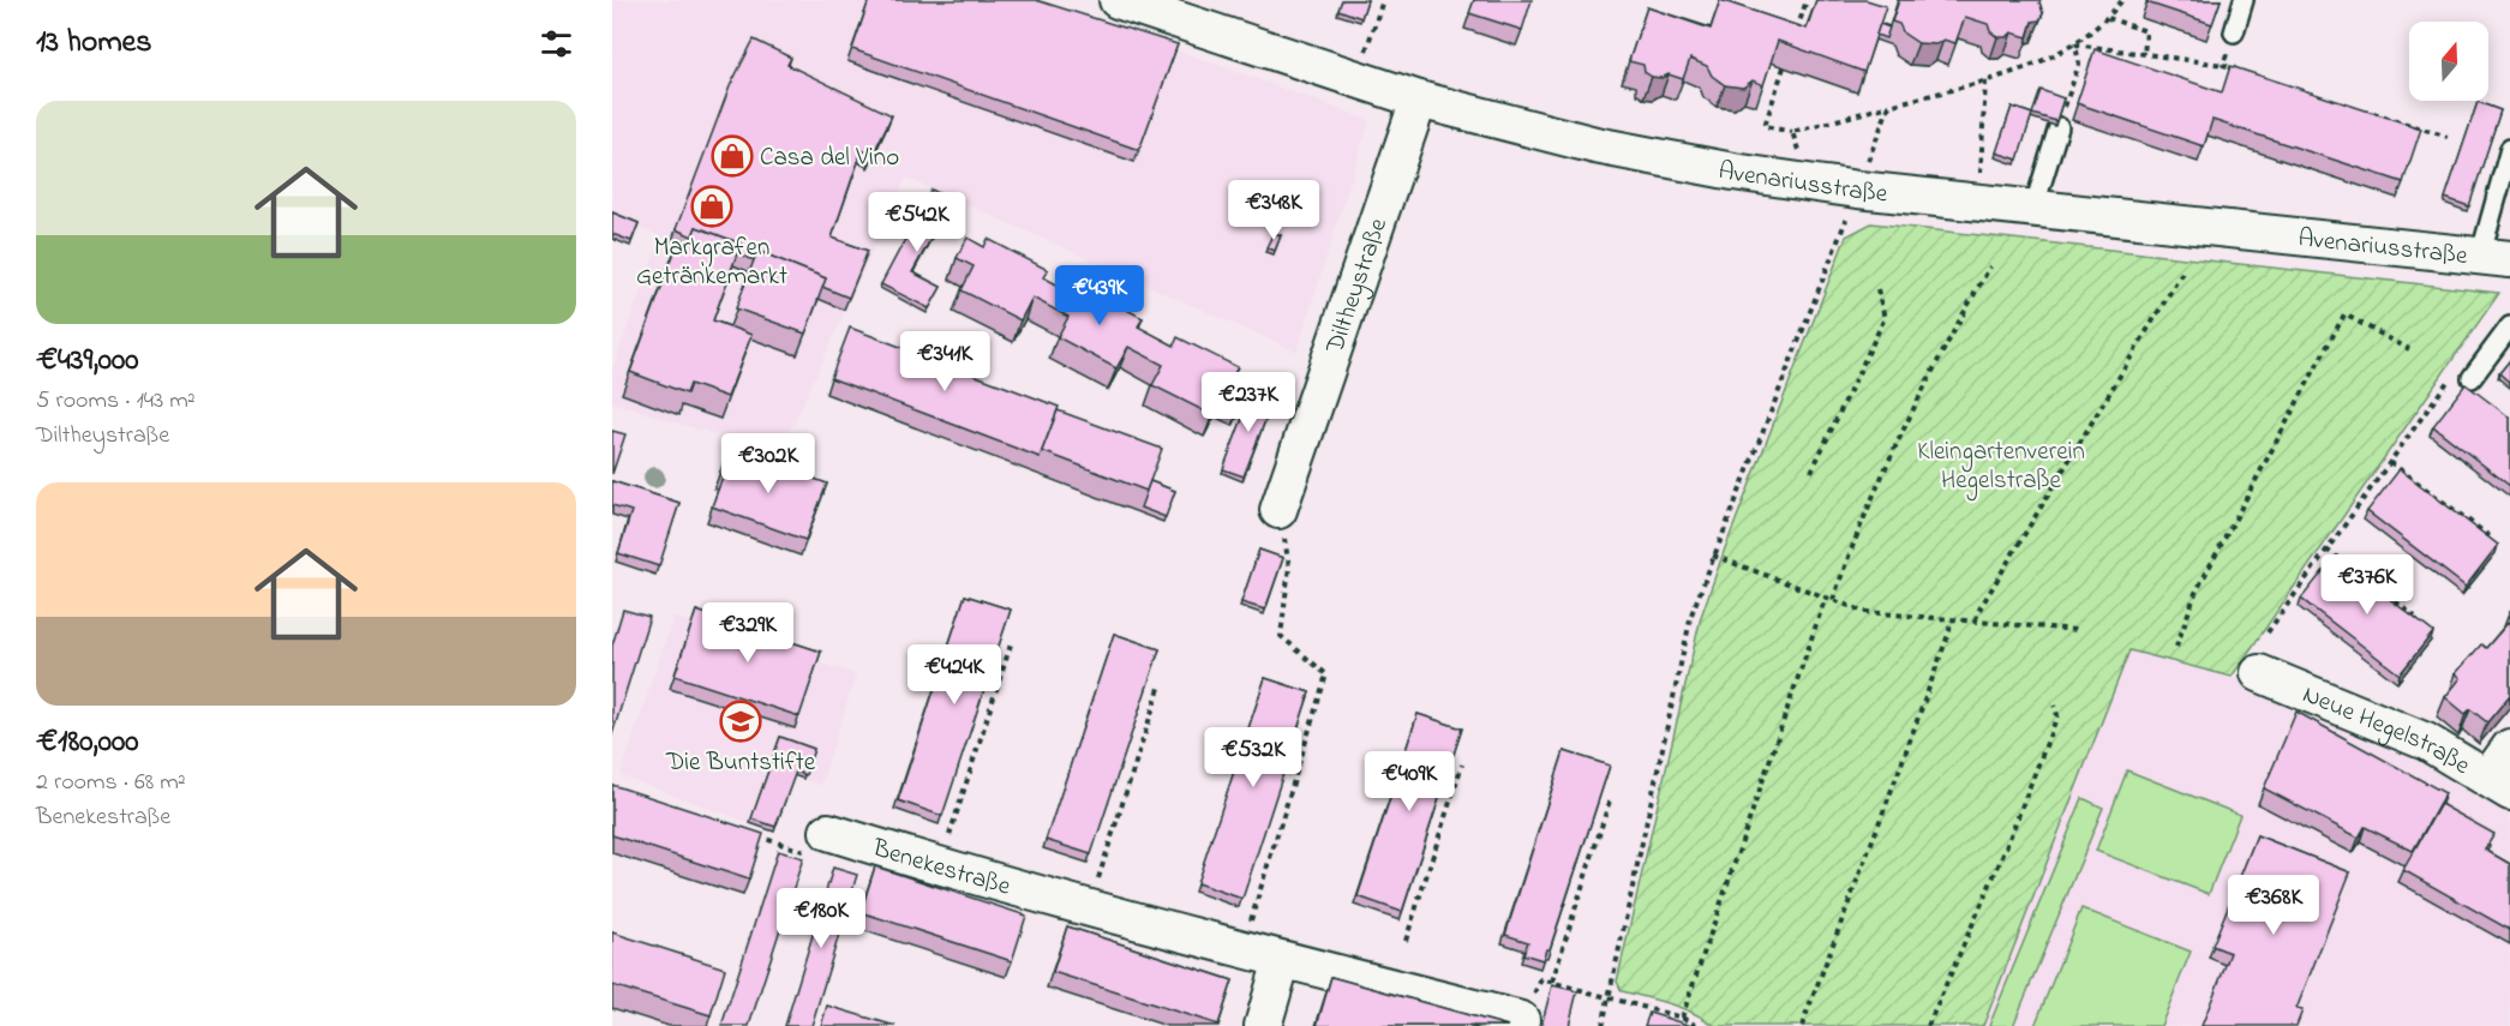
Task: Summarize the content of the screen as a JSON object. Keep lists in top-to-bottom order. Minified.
{"streets":{"street":["Avenariusstraße","Diltheystraße","Neue Hegelstraße","Benekestraße"]},"crossings":[["Avenariusstraße","Diltheystraße"]],"parks":["Kleingartenverein Hegelstraße"],"places":{"shop":["Casa del Vino","Markgrafen Getränkemarkt"],"school or university":["Die Buntstifte"]},"north":"top","page":{"heading":"13 homes","list":[{"name":"€439,000","note":"5 rooms · 143 m² · Diltheystraße"},{"name":"€180,000","note":"2 rooms · 68 m² · Benekestraße"}],"price":["€348K","€542K","€439K","€341K","€237K","€302K","€376K","€329K","€424K","€532K","€409K","€368K","€180K"]}}
